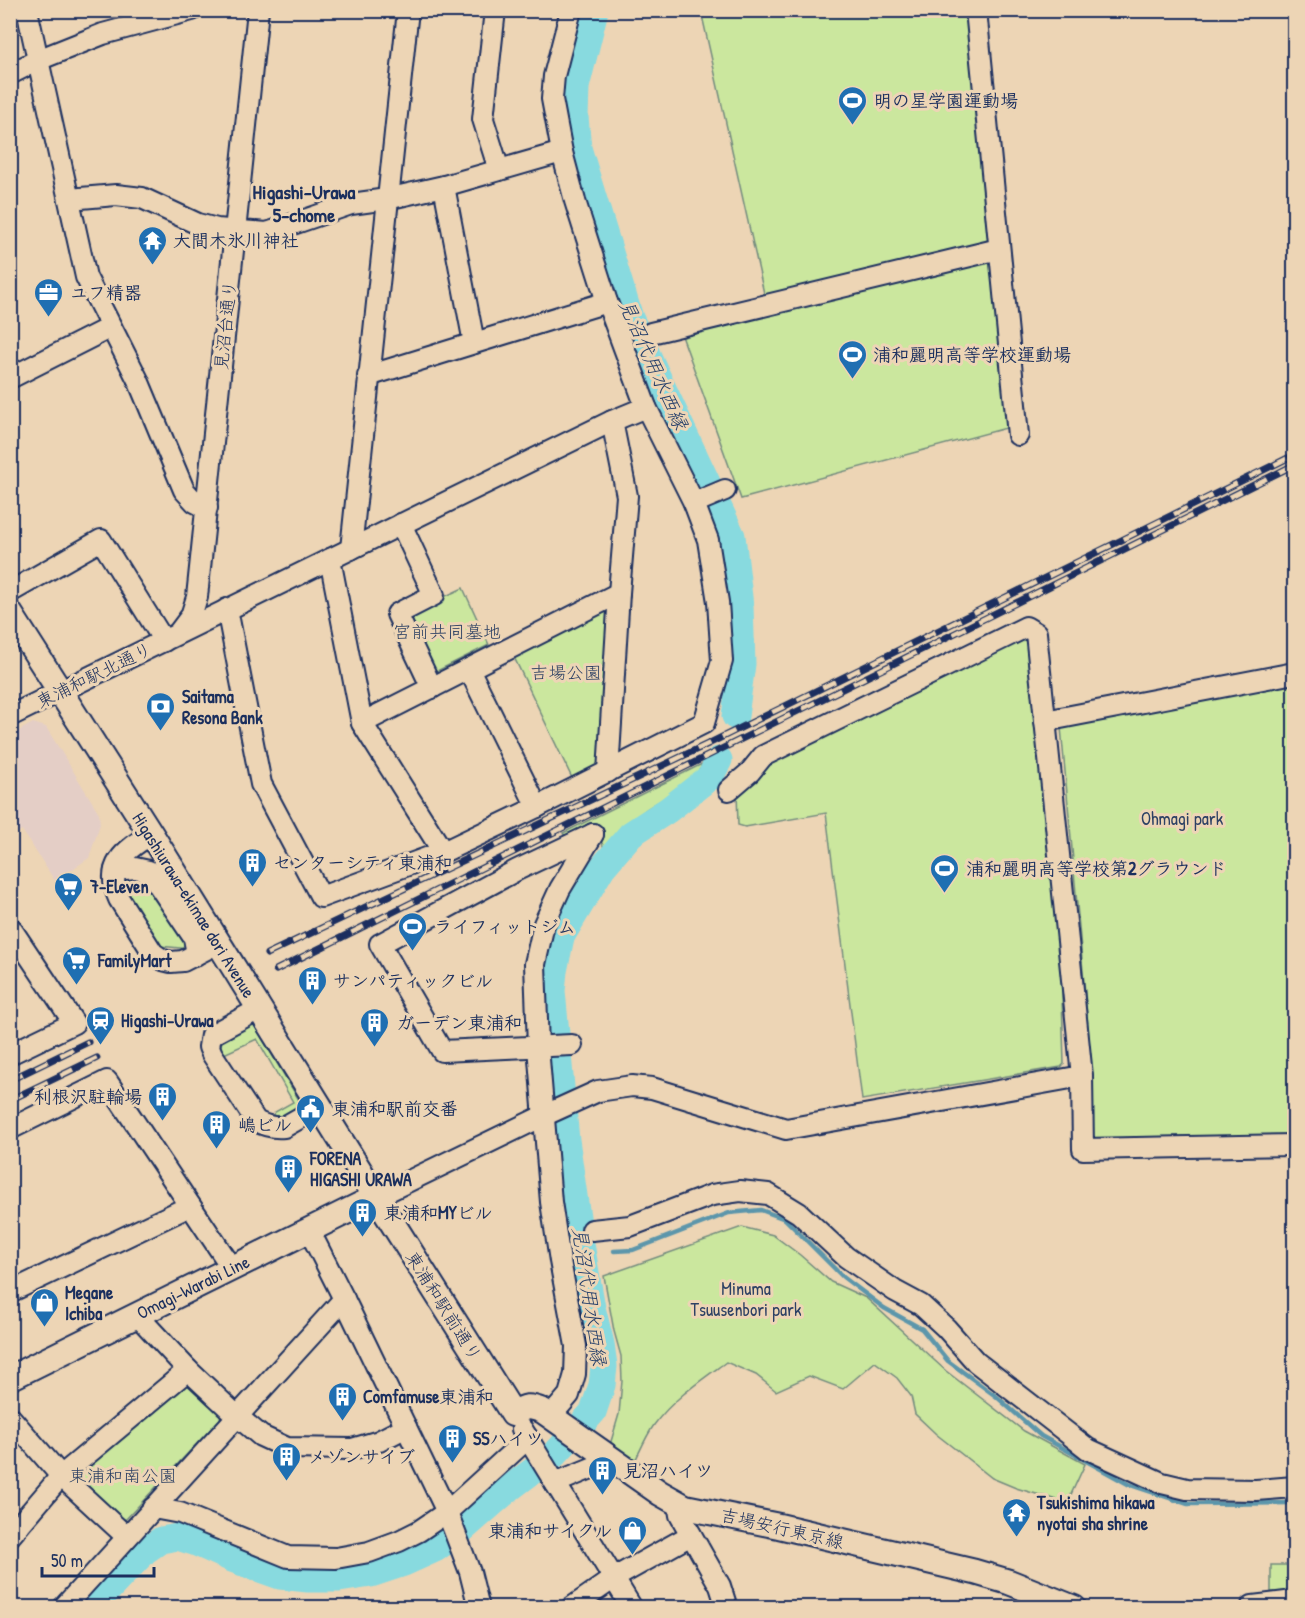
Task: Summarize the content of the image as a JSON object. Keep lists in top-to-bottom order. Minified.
{"streets":{"main road":["Higashiurawa-ekimae dori Avenue","Omagi-Warabi Line","東浦和駅前通り","吉場安行東京線"],"street":["見沼台通り","東浦和駅北通り"]},"crossings":[["見沼台通り","東浦和駅北通り"],["東浦和駅北通り","Higashiurawa-ekimae dori Avenue"],["Higashiurawa-ekimae dori Avenue","Omagi-Warabi Line"],["Higashiurawa-ekimae dori Avenue","東浦和駅前通り"],["Omagi-Warabi Line","東浦和駅前通り"],["東浦和駅前通り","吉場安行東京線"]],"districts":["Higashi-Urawa 5-chome"],"water":["見沼代用水西縁"],"parks":["宮前共同墓地","吉場公園","Ohmagi park","Minuma Tsuusenbori park","東浦和南公園"],"places":{"sports":["明の星学園運動場","浦和麗明高等学校運動場","浦和麗明高等学校第2グラウンド","ライフィットジム"],"temple":["大間木氷川神社","Tsukishima hikawa nyotai sha shrine"],"office":["ユフ精器"],"bank":["Saitama Resona Bank"],"building":["センターシティ東浦和","サンパティックビル","ガーデン東浦和","利根沢駐輪場","嶋ビル","FORENA HIGASHI URAWA","東浦和MYビル","Comfamuse東浦和","SSハイツ","メゾンサイブ","見沼ハイツ"],"supermarket":["7-Eleven","FamilyMart"],"station":["Higashi-Urawa"],"public building":["東浦和駅前交番"],"shop":["Megane Ichiba","東浦和サイクル"]},"scale_bar":"50 m"}
